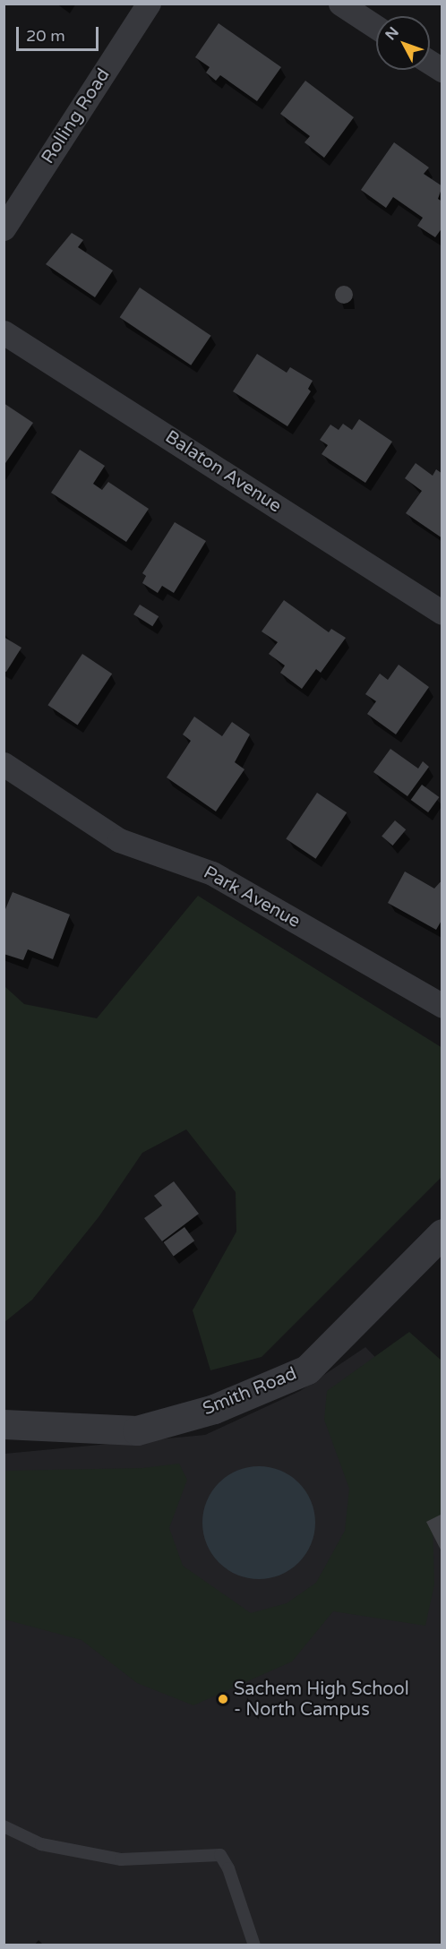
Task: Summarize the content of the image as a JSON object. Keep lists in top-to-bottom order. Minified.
{"streets":{"street":["Rolling Road","Balaton Avenue","Park Avenue","Smith Road"]},"places":["Sachem High School - North Campus"],"scale_bar":"20 m","north":"top left"}
